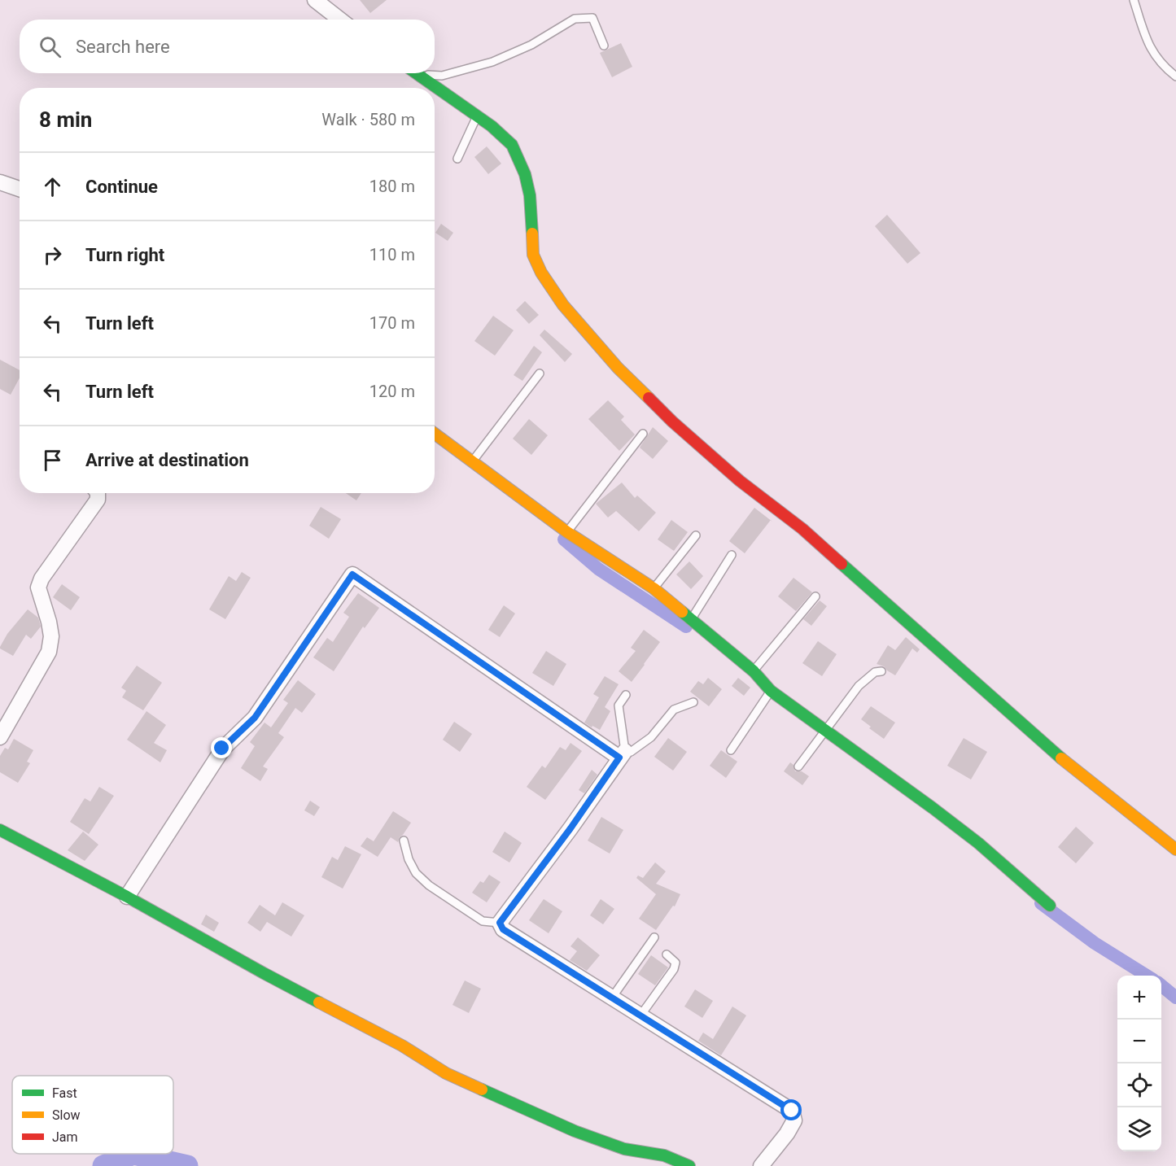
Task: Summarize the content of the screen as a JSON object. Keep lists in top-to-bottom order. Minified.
{"legend":["Fast","Slow","Jam"],"page":{"search":"Search here","heading":["8 min","Walk · 580 m"],"list":[["Continue","180 m"],["Turn right","110 m"],["Turn left","170 m"],["Turn left","120 m"],"Arrive at destination"],"map_buttons":["+","−"]}}
